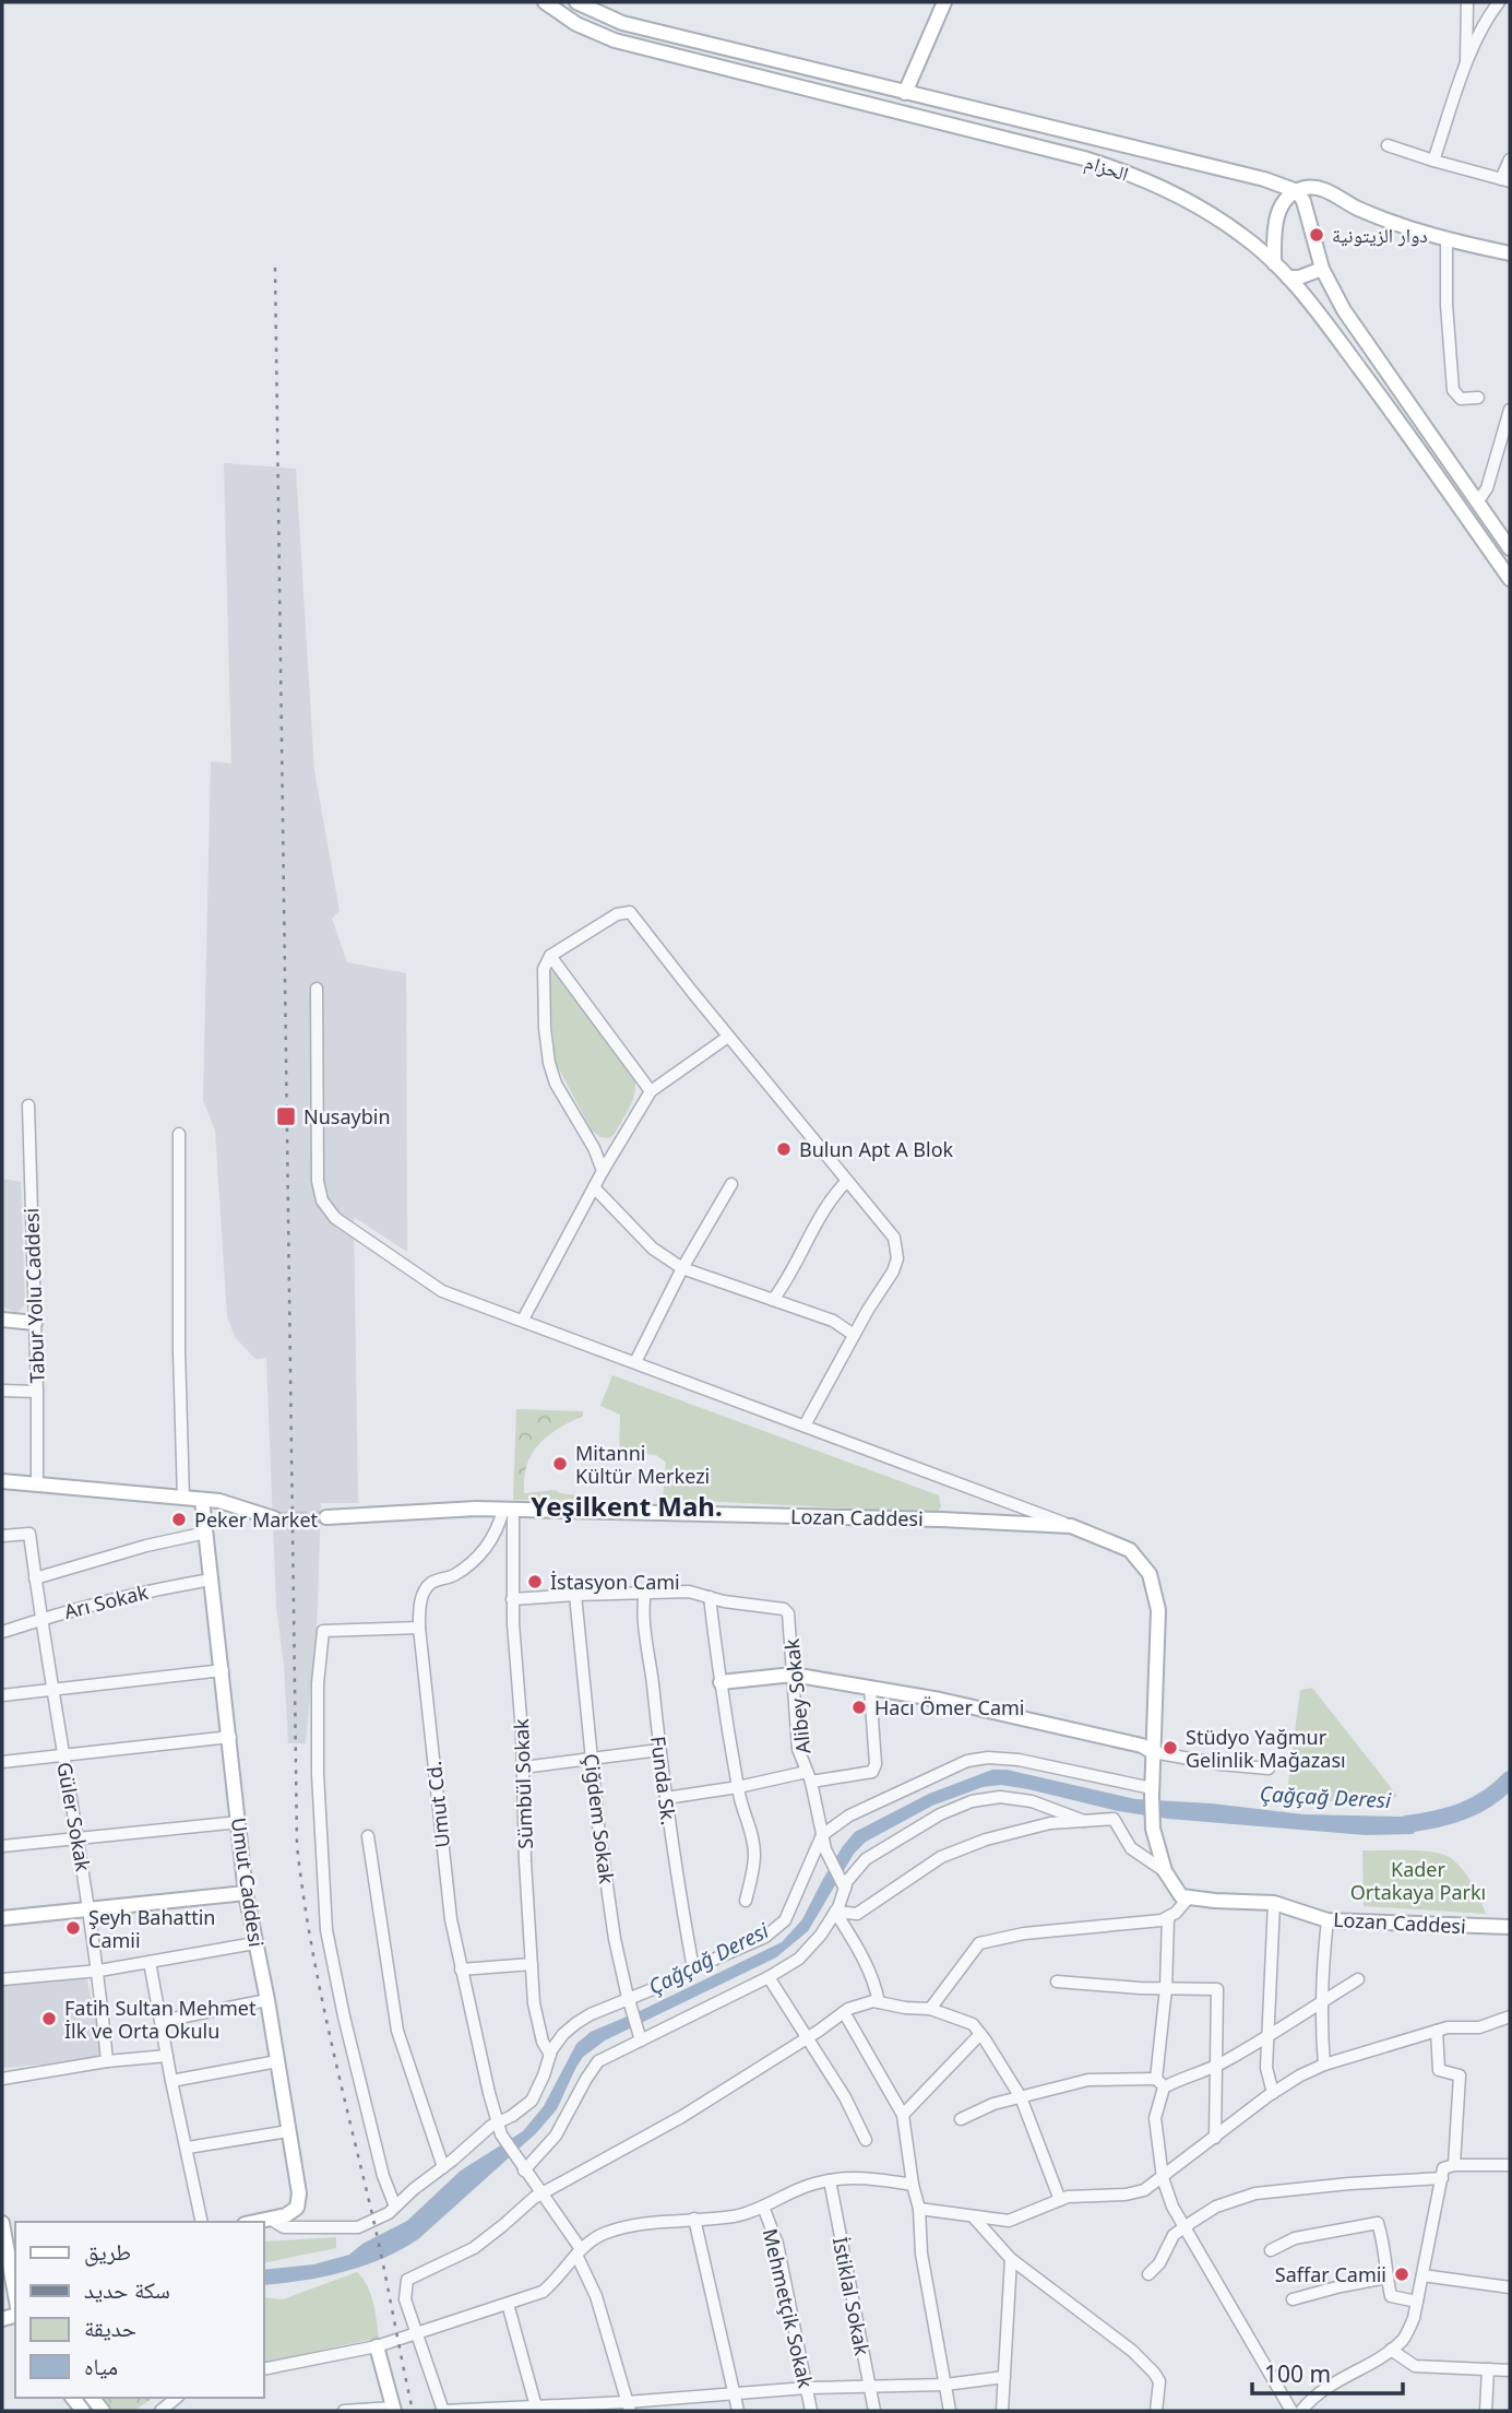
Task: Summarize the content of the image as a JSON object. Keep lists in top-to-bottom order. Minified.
{"streets":{"main road":["الحزام","Lozan Caddesi","Umut Caddesi"],"street":["Tabur Yolu Caddesi","Arı Sokak","Alibey Sokak","Funda Sk.","Sümbül Sokak","Umut Cd.","Güler Sokak","Çiğdem Sokak","İstiklal Sokak","Mehmetçik Sokak"]},"crossings":[["Lozan Caddesi","Sümbül Sokak"],["Lozan Caddesi","Umut Cd."],["Arı Sokak","Güler Sokak"],["Arı Sokak","Umut Caddesi"],["Alibey Sokak","Funda Sk."],["Alibey Sokak","Sümbül Sokak"],["Alibey Sokak","Çiğdem Sokak"],["Sümbül Sokak","Umut Cd."]],"districts":["Yeşilkent Mah."],"water":["Çağçağ Deresi"],"parks":["Kader Ortakaya Parkı"],"places":{"other":["دوار الزيتونية","Bulun Apt A Blok","Mitanni Kültür Merkezi","Peker Market","İstasyon Cami","Hacı Ömer Cami","Stüdyo Yağmur Gelinlik Mağazası","Şeyh Bahattin Camii","Fatih Sultan Mehmet İlk ve Orta Okulu","Saffar Camii"],"transit":["Nusaybin"]},"legend":["طريق","سكة حديد","حديقة","مياه"],"scale_bar":"100 m"}
